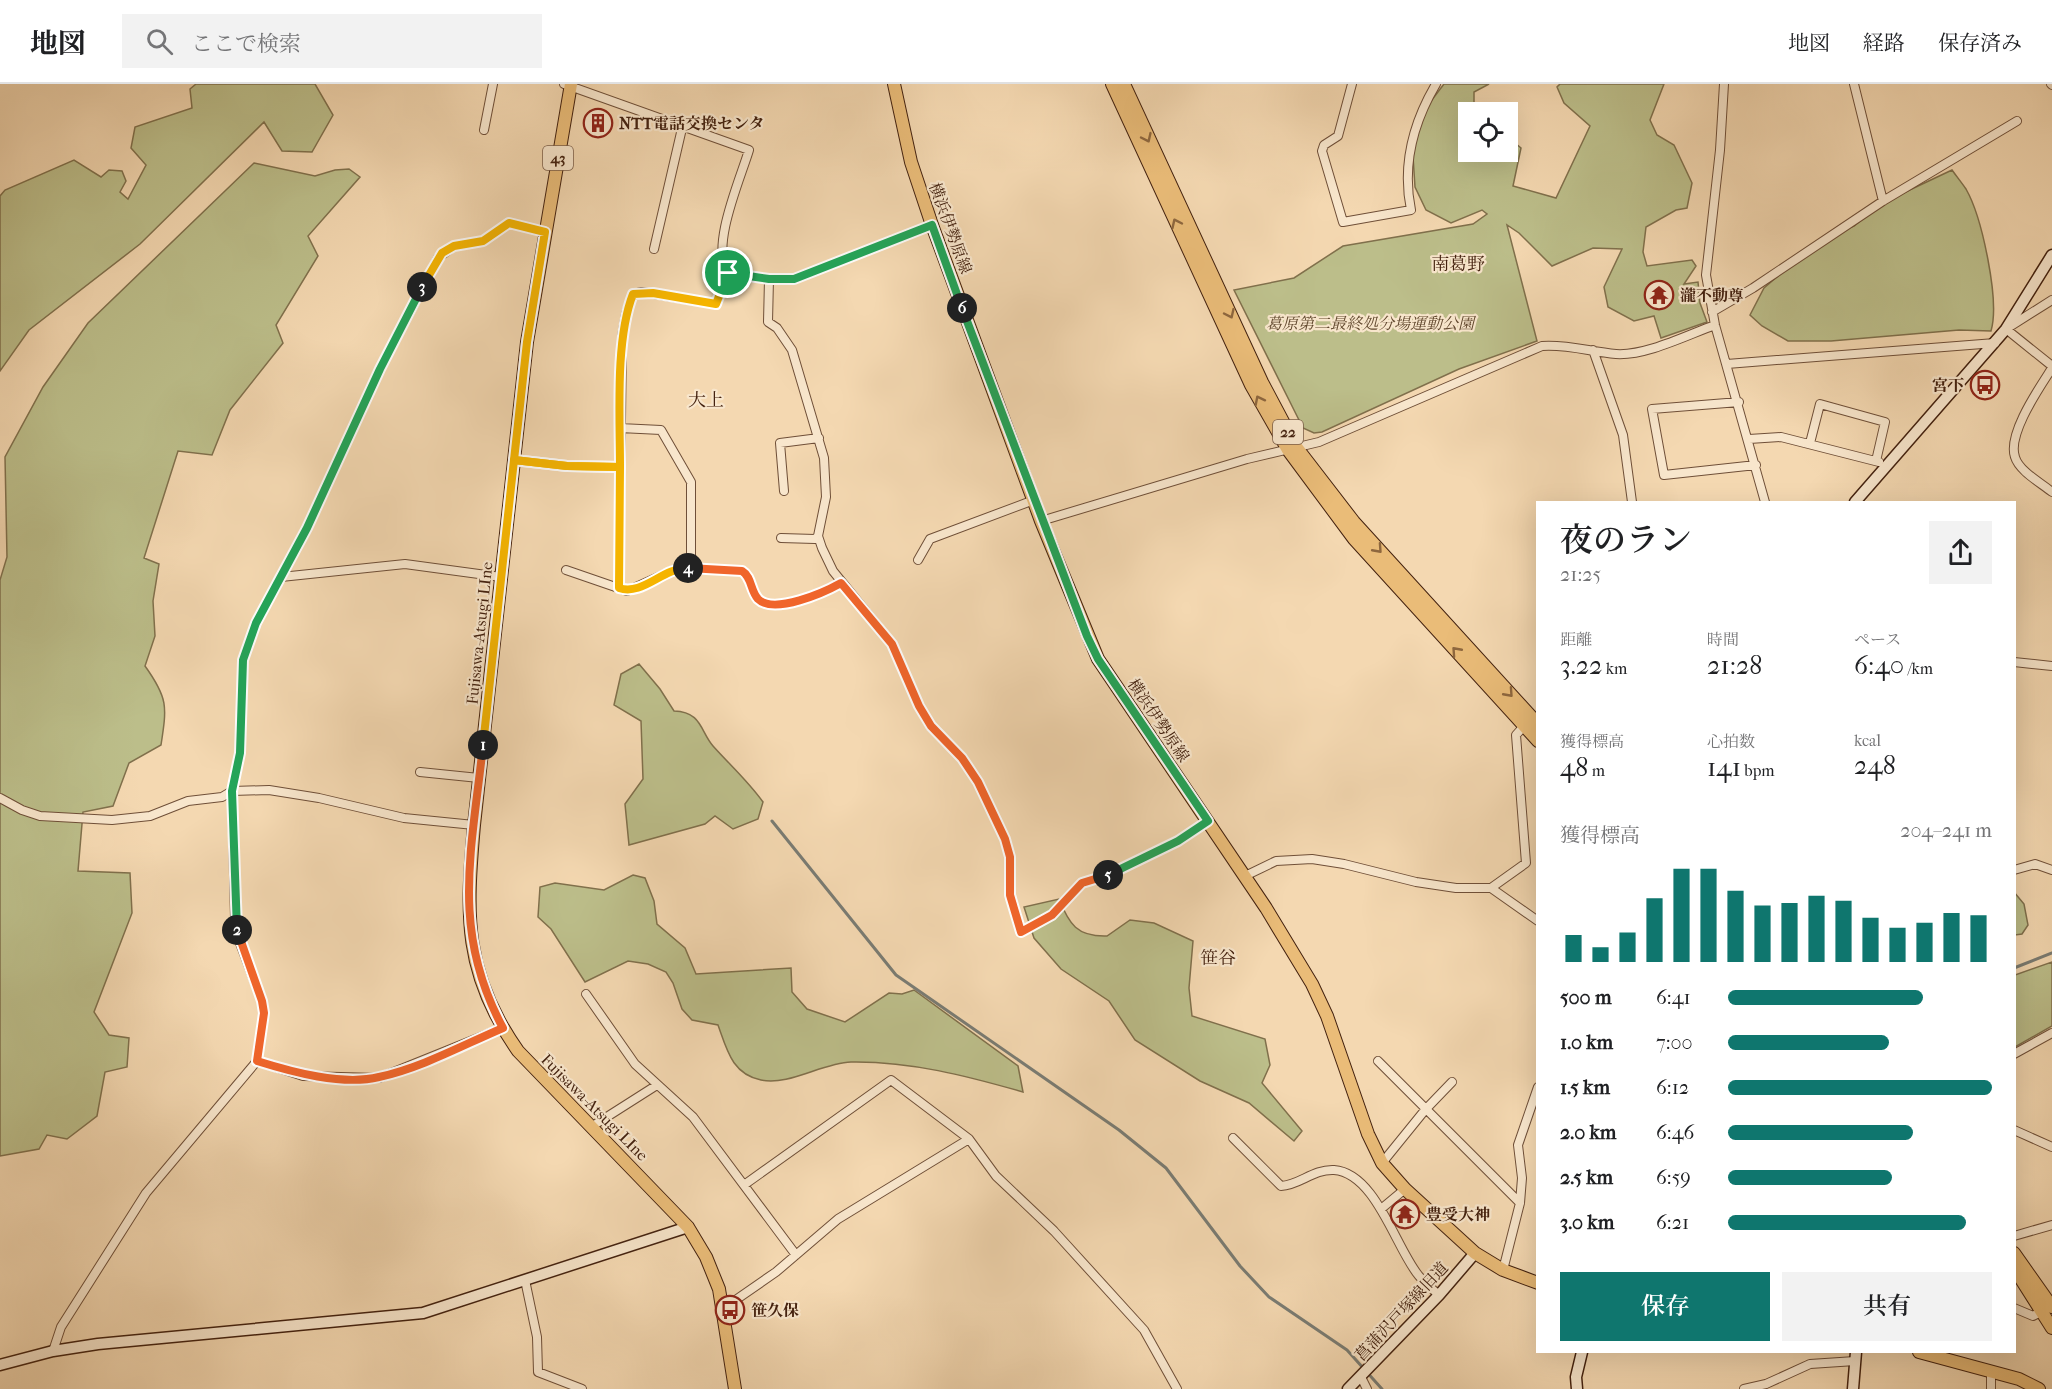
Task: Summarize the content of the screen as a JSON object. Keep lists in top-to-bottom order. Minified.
{"streets":{"main road":["43","横浜伊勢原線","22","Fujisawa-Atsugi LIne"],"street":["菖蒲沢戸塚線旧道"]},"crossings":[["横浜伊勢原線","菖蒲沢戸塚線旧道"]],"districts":["南葛野","大上","笹谷"],"parks":["葛原第二最終処分場運動公園"],"places":{"building":["NTT電話交換センタ"],"temple":["瀧不動尊","豊受大神"],"bus stop":["宮下","笹久保"]},"page":{"header":"地図","search":"ここで検索","nav":["地図","経路","保存済み"],"pins":["3","6","4","1","5","2"],"heading":["夜のラン","21:25"],"stats":[["距離","3.22 km"],["時間","21:28"],["ペース","6:40 /km"],["獲得標高","48 m"],["心拍数","141 bpm"],["kcal","248"]],"chart":["獲得標高","204–241 m"],"list":[{"name":"500 m","note":"6:41"},{"name":"1.0 km","note":"7:00"},{"name":"1.5 km","note":"6:12"},{"name":"2.0 km","note":"6:46"},{"name":"2.5 km","note":"6:59"},{"name":"3.0 km","note":"6:21"}],"buttons":["保存","共有"]}}
